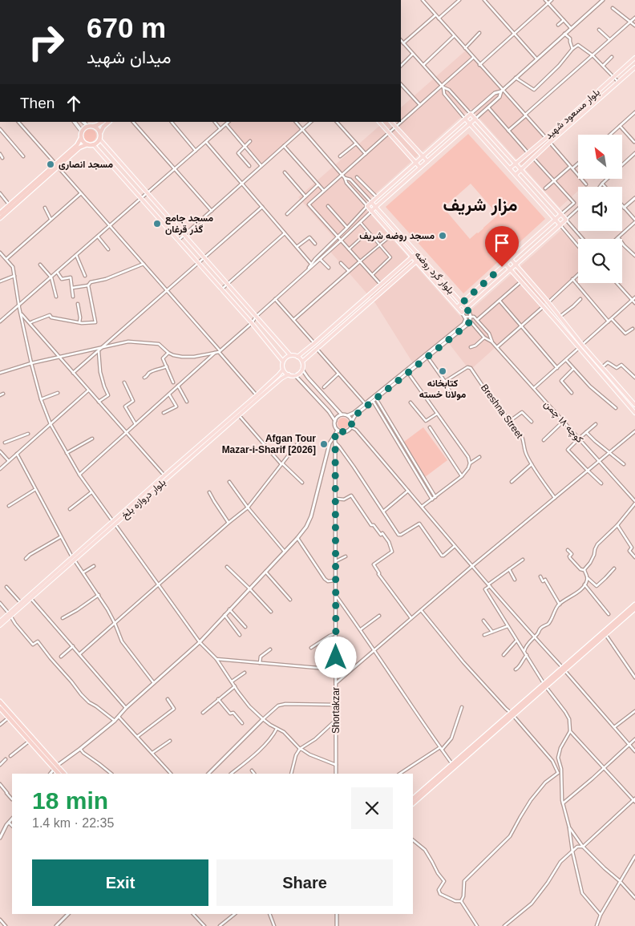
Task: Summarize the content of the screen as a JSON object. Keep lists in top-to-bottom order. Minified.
{"streets":{"main road":["بلوار مسعود شهید","بلوار گرد روضه","بلوار دروازه بلخ"],"street":["Breshna Street","كوچه ١٨ چمن","Shortakzar"]},"districts":["مزار شريف"],"places":["مسجد انصاری","مسجد جامع گذر قرغان","مسجد روضه شریف","کتابخانه مولانا خسته","Afgan Tour Mazar-i-Sharif [2026]"],"north":"top left","page":{"turn":["670 m","میدان شهید"],"then":"Then","heading":["18 min","1.4 km · 22:35"],"buttons":["Exit","Share"]}}
